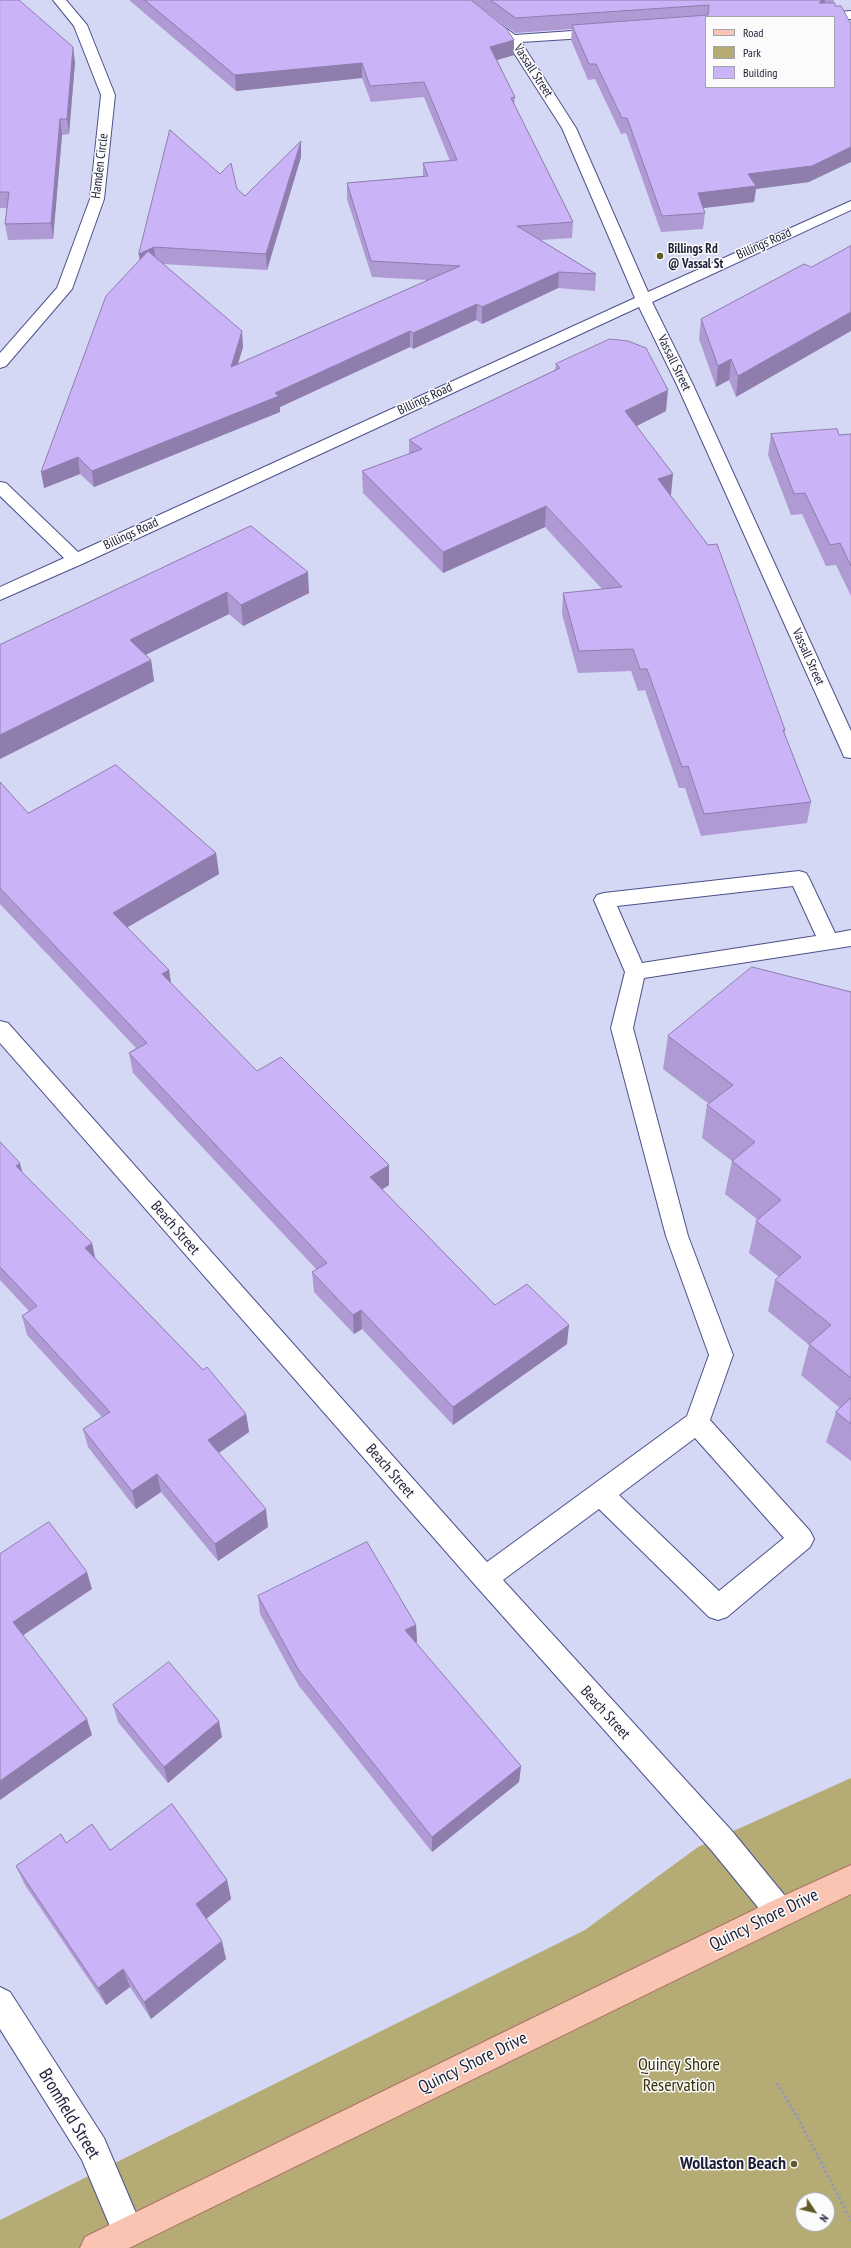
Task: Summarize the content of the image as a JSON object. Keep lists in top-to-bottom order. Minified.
{"streets":{"main road":["Quincy Shore Drive"],"street":["Vassall Street","Hamden Circle","Billings Road","Beach Street","Bromfield Street"]},"crossings":[["Vassall Street","Billings Road"],["Beach Street","Quincy Shore Drive"],["Quincy Shore Drive","Bromfield Street"]],"parks":["Quincy Shore Reservation"],"places":["Billings Rd @ Vassal St","Wollaston Beach"],"legend":["Road","Park","Building"],"north":"bottom right"}
